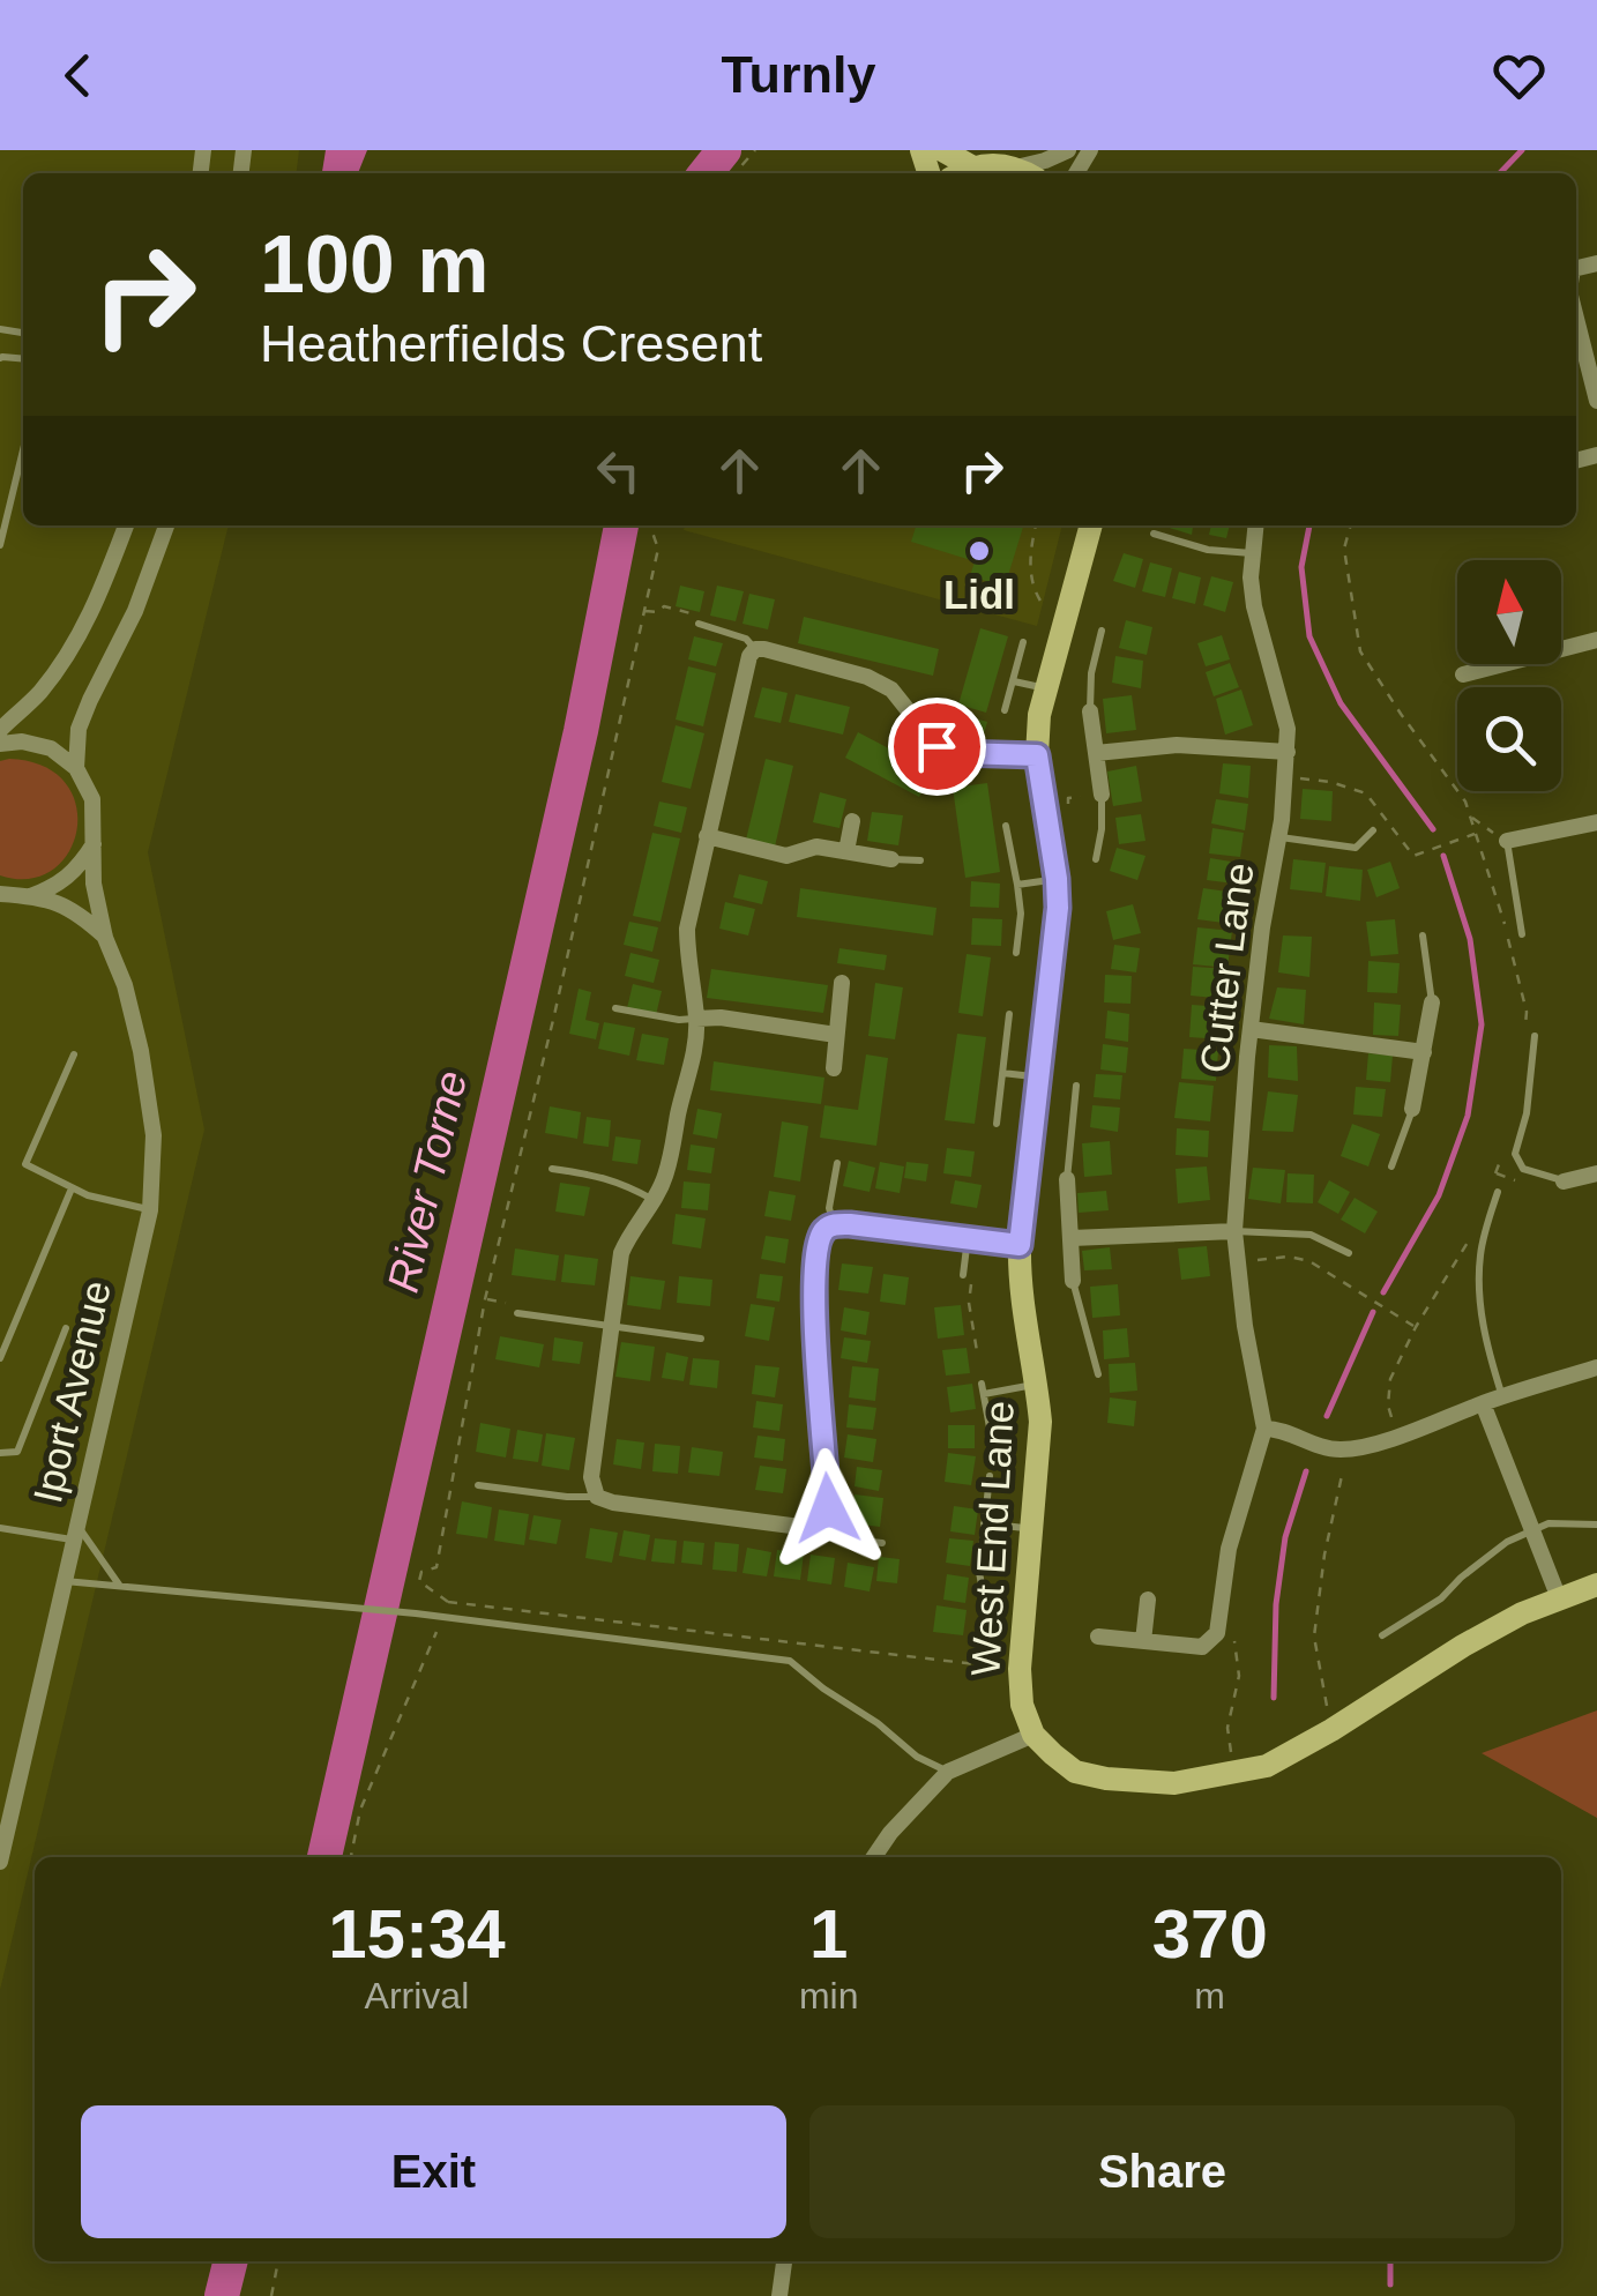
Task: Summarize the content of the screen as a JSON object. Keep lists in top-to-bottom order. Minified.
{"streets":{"street":["Cutter Lane","Iport Avenue","West End Lane"]},"water":["River Torne"],"places":["Lidl"],"north":"top","page":{"header":"Turnly","turn":["100 m","Heatherfields Cresent"],"eta":["15:34","Arrival","1","min","370","m"],"buttons":["Exit","Share"]}}
